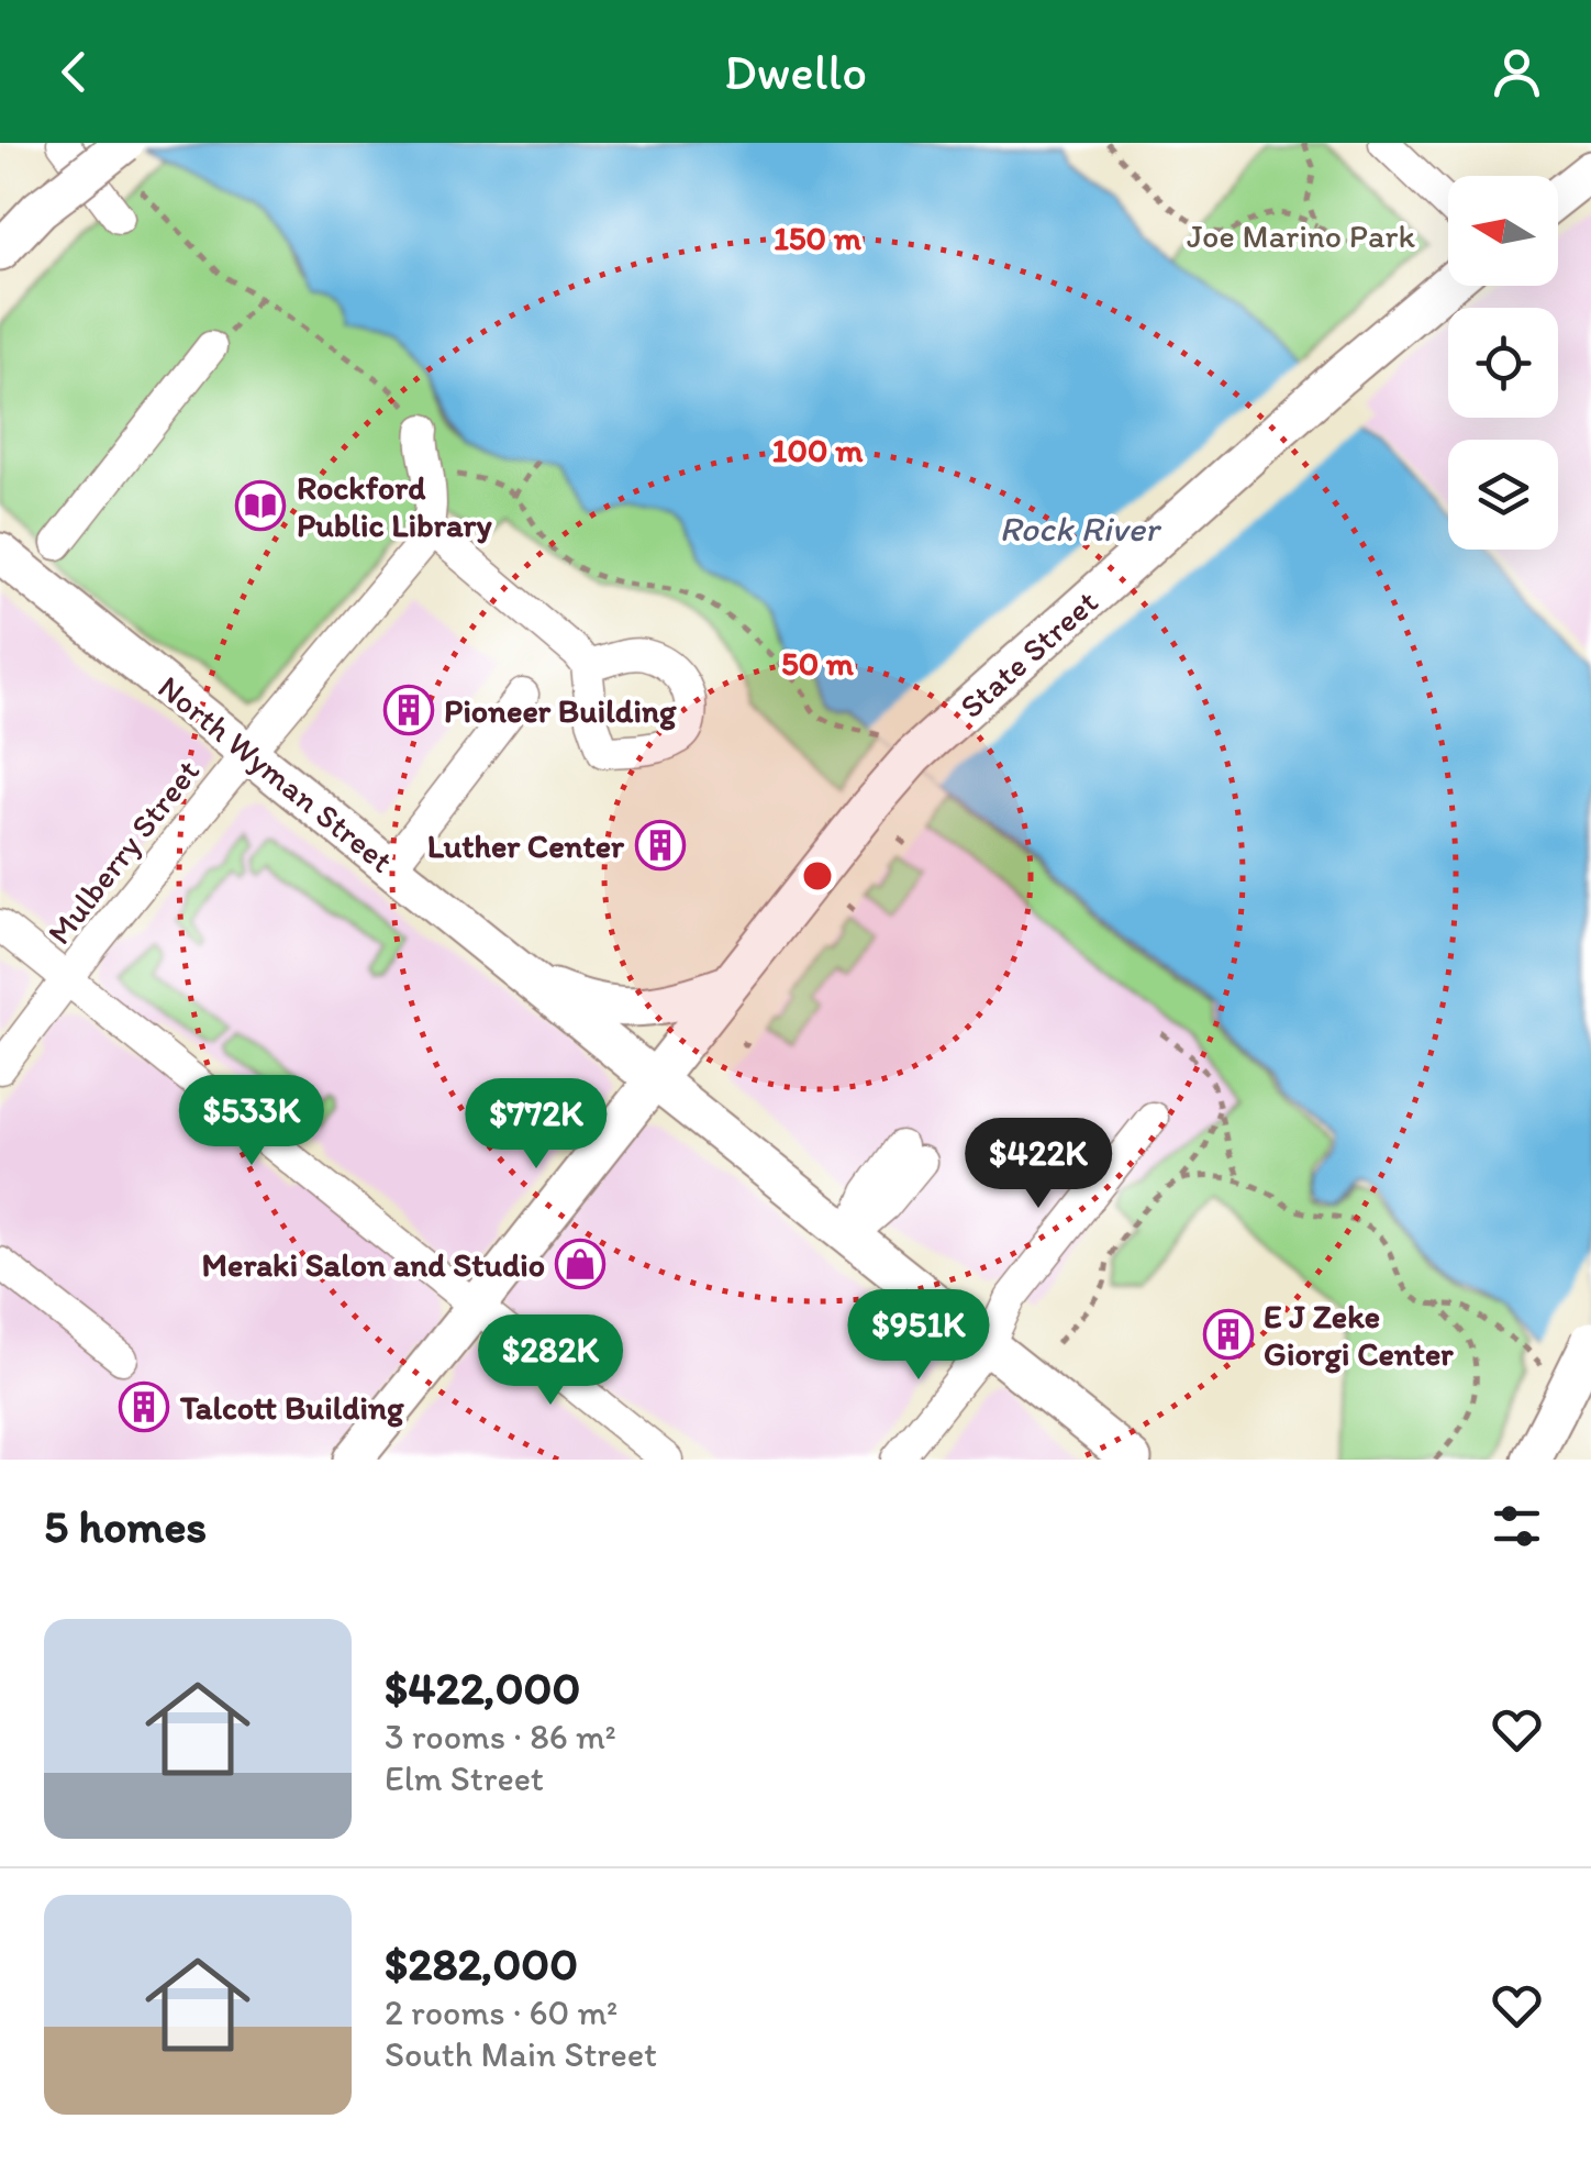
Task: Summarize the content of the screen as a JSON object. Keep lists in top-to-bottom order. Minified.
{"streets":{"main road":["State Street","North Wyman Street"],"street":["Mulberry Street"]},"crossings":[["State Street","North Wyman Street"],["North Wyman Street","Mulberry Street"]],"water":["Rock River"],"parks":["Joe Marino Park"],"places":{"library":["Rockford Public Library"],"building":["Pioneer Building","Luther Center","E J Zeke Giorgi Center","Talcott Building"],"shop":["Meraki Salon and Studio"]},"north":"left","page":{"header":"Dwello","price":["$533K","$772K","$422K","$951K","$282K"],"heading":"5 homes","list":[{"name":"$422,000","note":"3 rooms · 86 m² · Elm Street"},{"name":"$282,000","note":"2 rooms · 60 m² · South Main Street"}]},"rings":["150 m","100 m","50 m"]}
